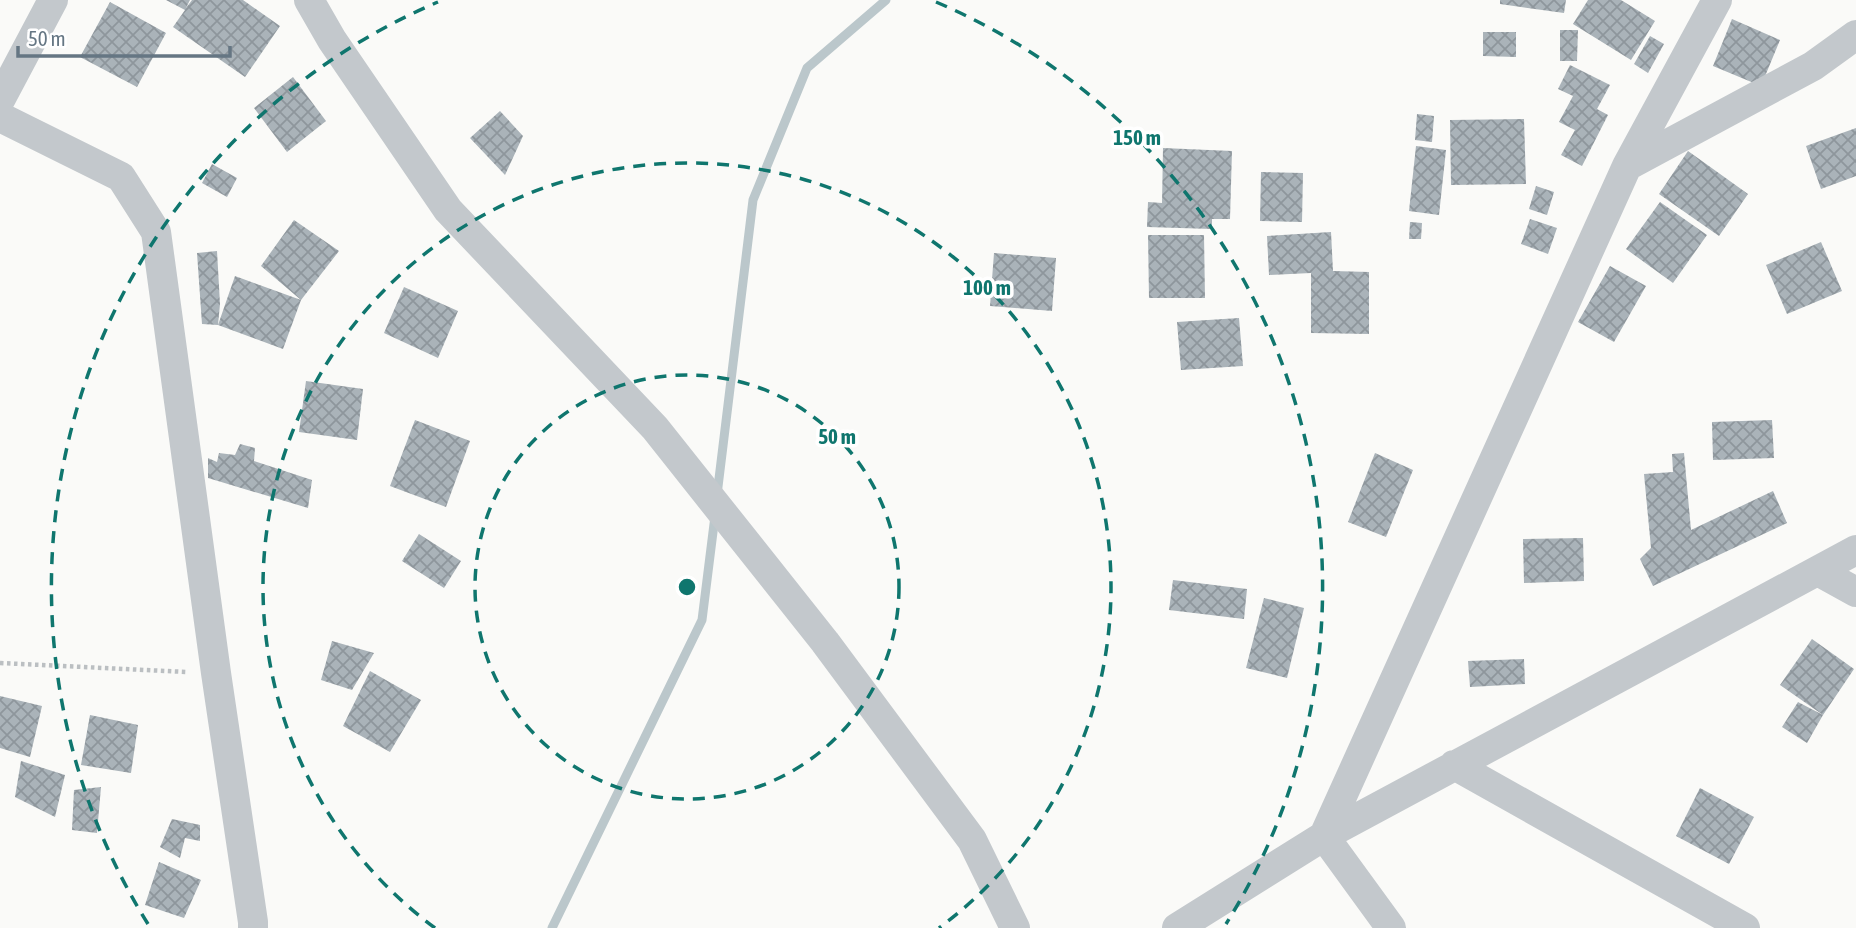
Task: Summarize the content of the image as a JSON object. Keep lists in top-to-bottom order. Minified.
{"scale_bar":"50 m","rings":["150 m","100 m","50 m"]}
